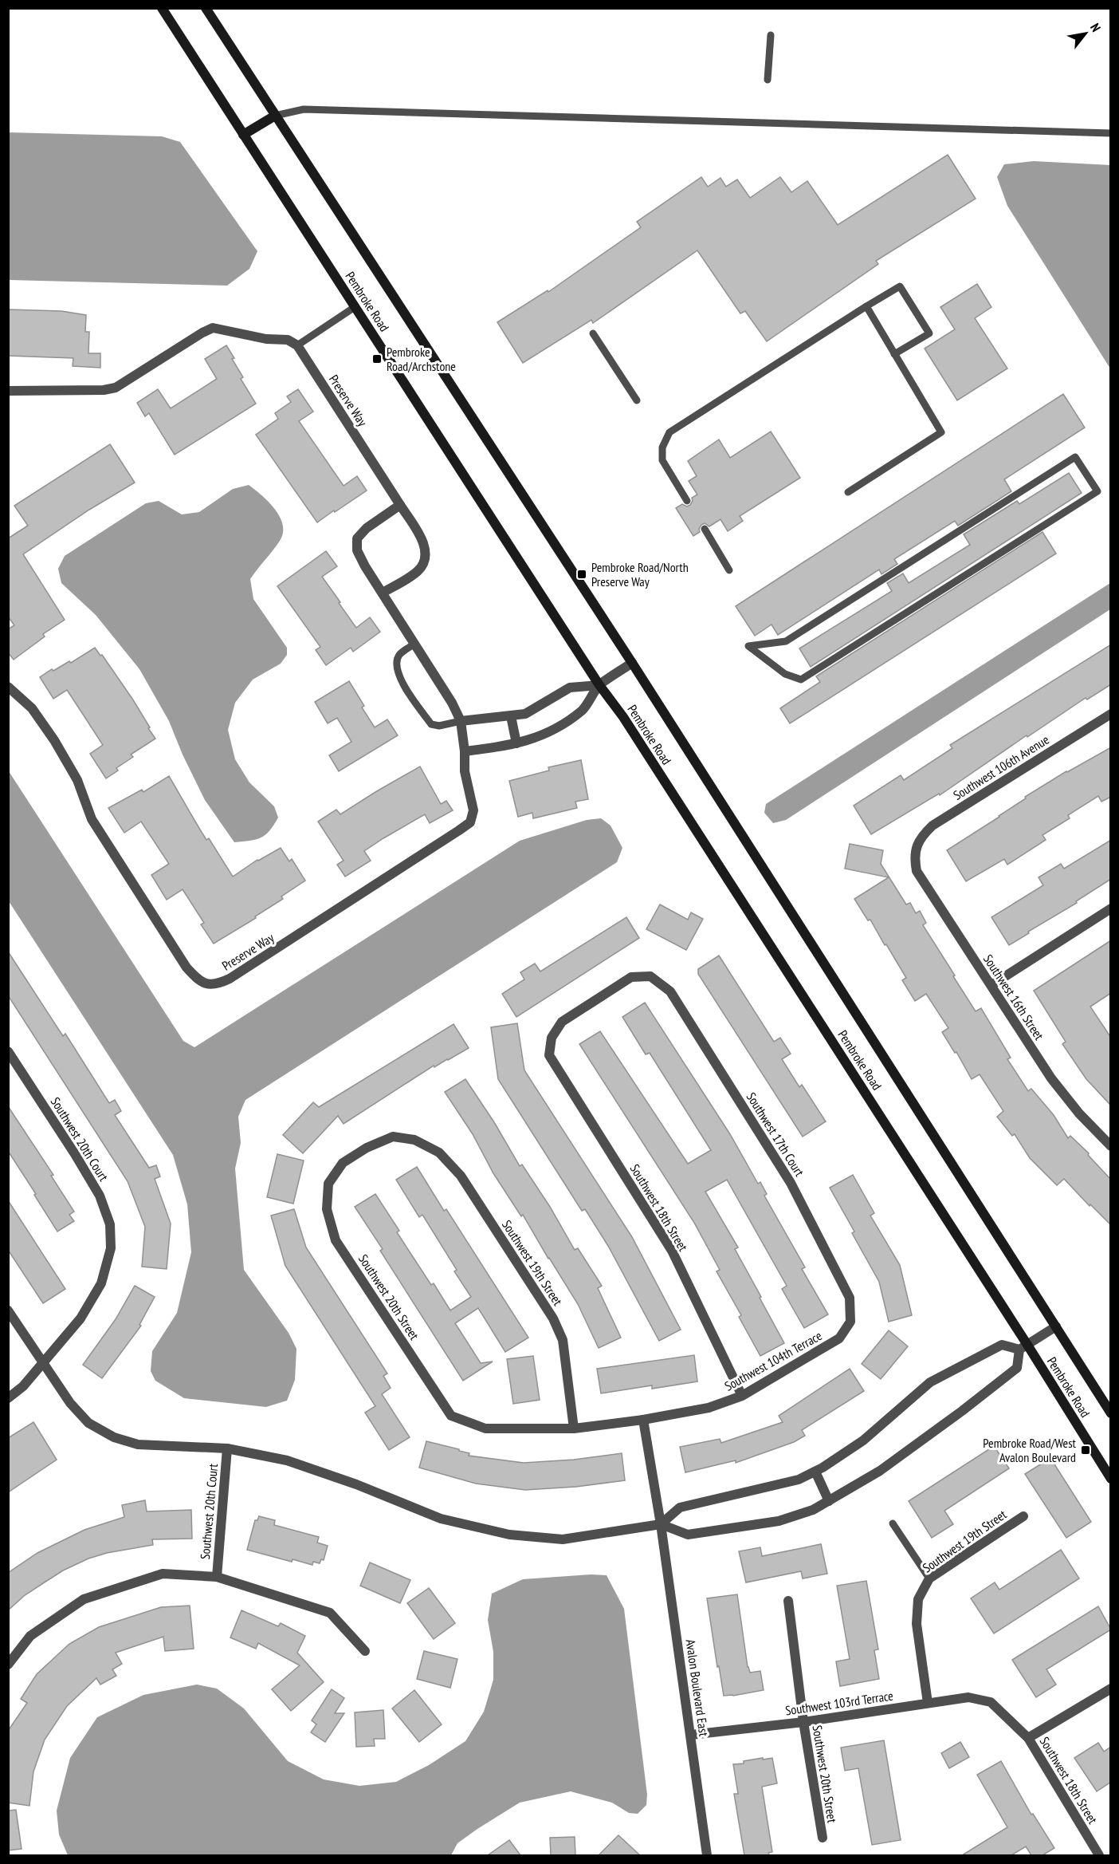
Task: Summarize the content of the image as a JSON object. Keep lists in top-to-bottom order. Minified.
{"streets":{"main road":["Pembroke Road"],"street":["Preserve Way","Southwest 106th Avenue","Southwest 16th Street","Southwest 17th Court","Southwest 20th Court","Southwest 18th Street","Southwest 19th Street","Southwest 20th Street","Southwest 104th Terrace","Avalon Boulevard East","Southwest 103rd Terrace"]},"crossings":[["Southwest 106th Avenue","Southwest 16th Street"],["Southwest 17th Court","Southwest 18th Street"],["Southwest 17th Court","Southwest 104th Terrace"],["Southwest 18th Street","Southwest 104th Terrace"],["Southwest 18th Street","Southwest 103rd Terrace"],["Southwest 19th Street","Southwest 20th Street"],["Southwest 19th Street","Southwest 104th Terrace"],["Southwest 19th Street","Southwest 103rd Terrace"],["Southwest 20th Street","Southwest 104th Terrace"],["Southwest 20th Street","Southwest 103rd Terrace"],["Avalon Boulevard East","Southwest 103rd Terrace"]],"places":{"transit":["Pembroke Road/Archstone","Pembroke Road/North Preserve Way","Pembroke Road/West Avalon Boulevard"]},"north":"top right"}
